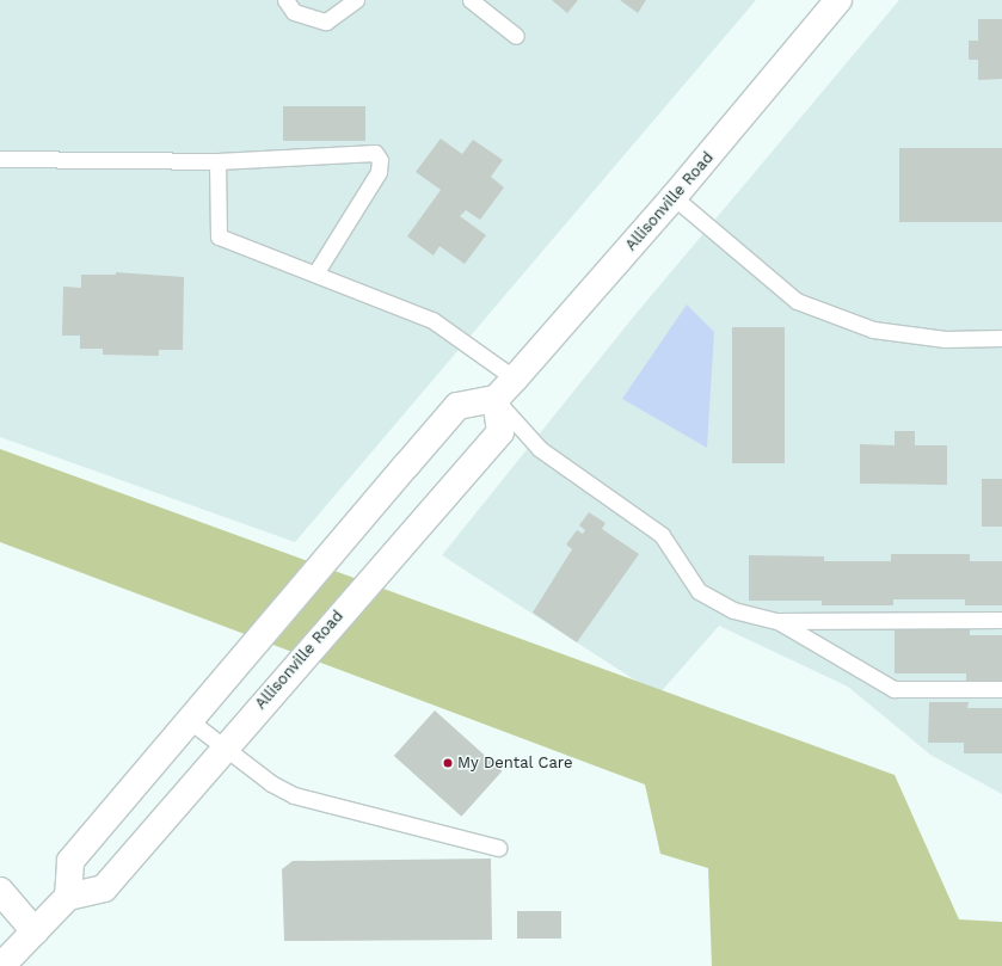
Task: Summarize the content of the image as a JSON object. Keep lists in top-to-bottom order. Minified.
{"streets":{"main road":["Allisonville Road"]},"places":["My Dental Care"]}
